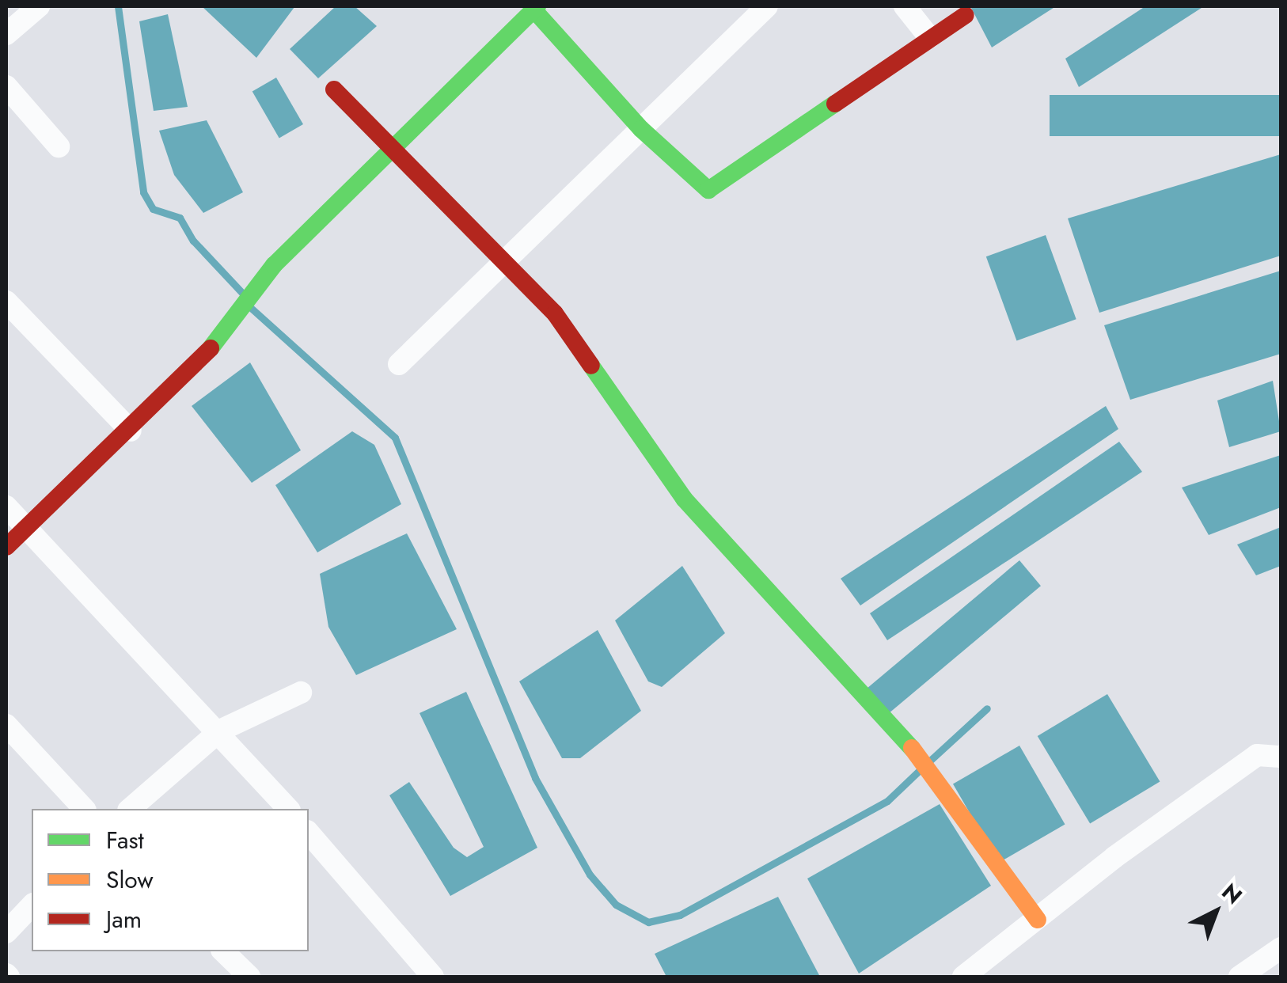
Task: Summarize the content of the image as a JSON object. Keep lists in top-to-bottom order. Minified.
{"legend":["Fast","Slow","Jam"],"north":"top right"}
